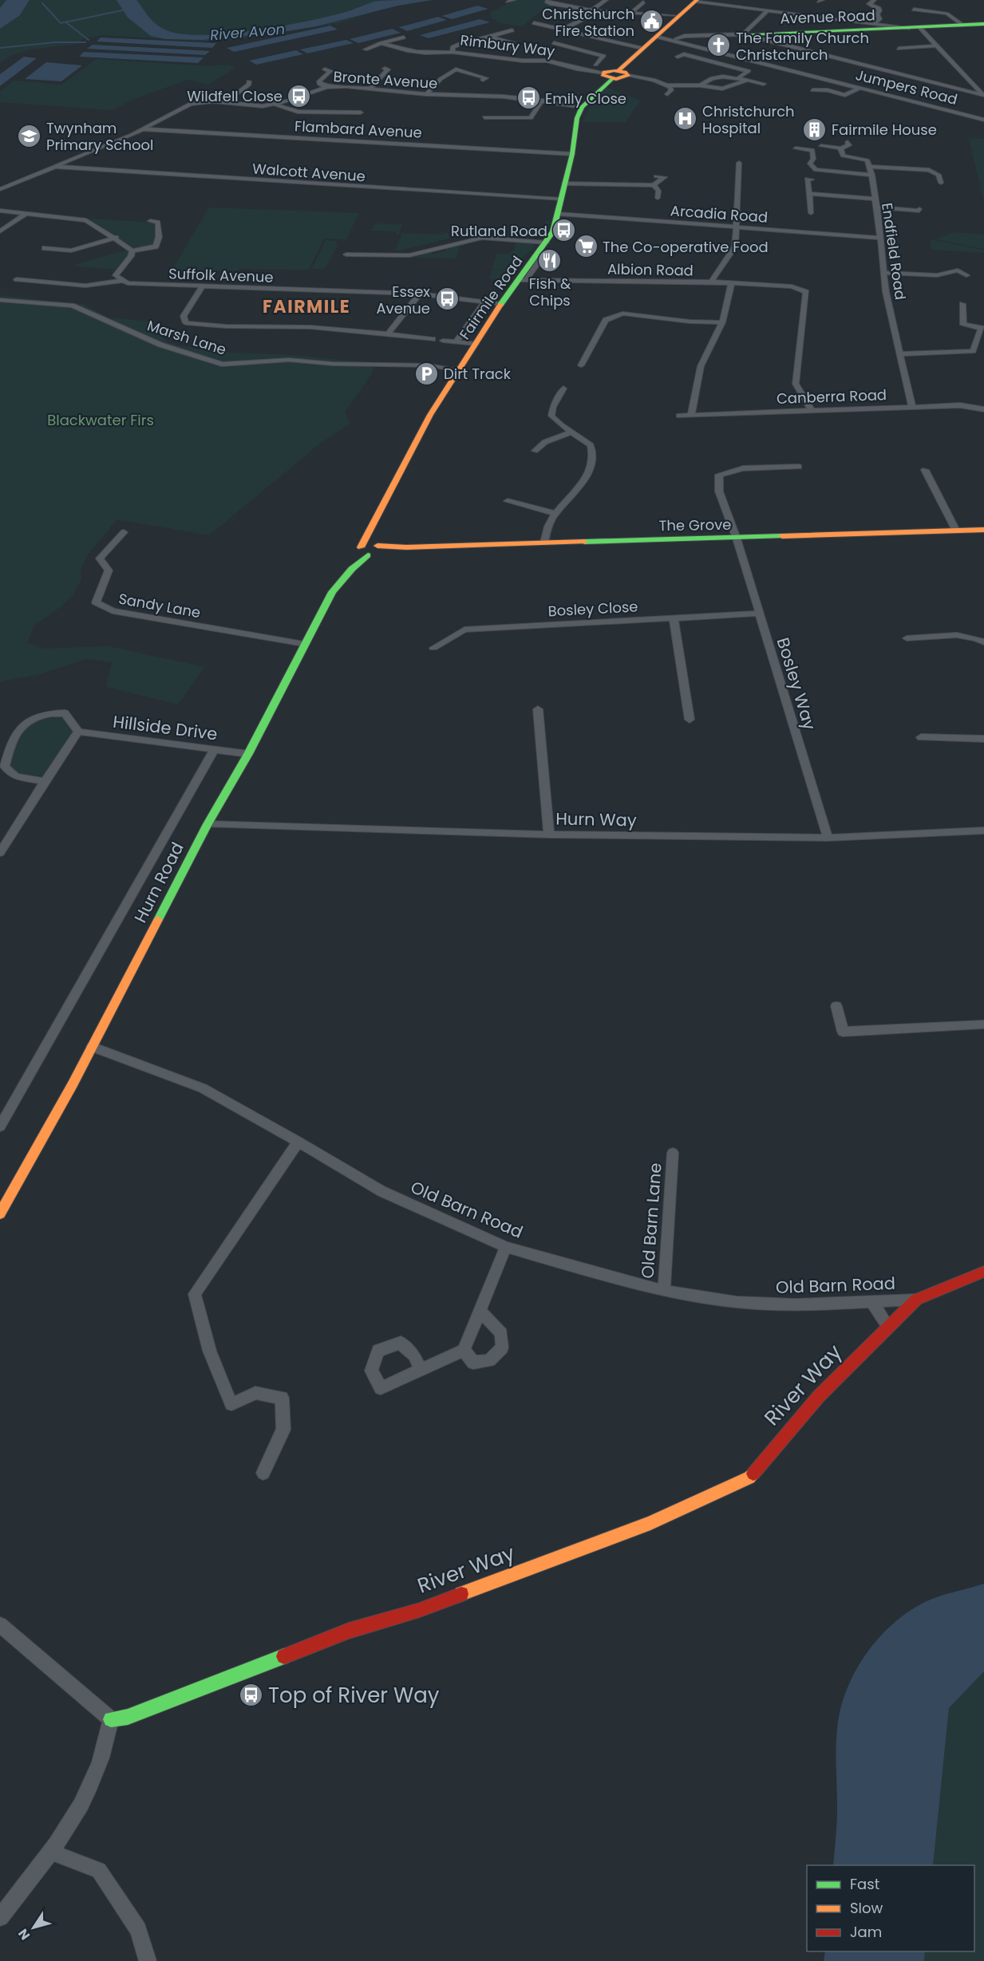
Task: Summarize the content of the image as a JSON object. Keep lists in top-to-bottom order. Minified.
{"streets":{"main road":["Avenue Road","Fairmile Road","The Grove","Hurn Road","River Way"],"street":["Rimbury Way","Bronte Avenue","Jumpers Road","Flambard Avenue","Walcott Avenue","Arcadia Road","Endfield Road","Albion Road","Suffolk Avenue","Marsh Lane","Canberra Road","Sandy Lane","Bosley Close","Bosley Way","Hillside Drive","Hurn Way","Old Barn Road","Old Barn Lane"]},"crossings":[["Avenue Road","Jumpers Road"],["Bronte Avenue","Flambard Avenue"],["Bronte Avenue","Fairmile Road"],["Flambard Avenue","Fairmile Road"],["Walcott Avenue","Fairmile Road"],["Arcadia Road","Endfield Road"],["Arcadia Road","Albion Road"],["Arcadia Road","Fairmile Road"],["Endfield Road","Canberra Road"],["Albion Road","Fairmile Road"],["Suffolk Avenue","Fairmile Road"],["Fairmile Road","Marsh Lane"],["Fairmile Road","The Grove"],["Fairmile Road","Hurn Road"],["The Grove","Bosley Way"],["The Grove","Hurn Road"],["Sandy Lane","Hurn Road"],["Bosley Close","Bosley Way"],["Bosley Way","Hurn Way"],["Hillside Drive","Hurn Road"],["Hurn Way","Hurn Road"],["Hurn Road","Old Barn Road"],["Old Barn Road","Old Barn Lane"],["Old Barn Road","River Way"]],"districts":["FAIRMILE"],"water":["River Avon"],"parks":["Blackwater Firs"],"places":{"public building":["Christchurch Fire Station"],"church":["The Family Church Christchurch"],"bus stop":["Wildfell Close","Emily Close","Rutland Road","Essex Avenue","Top of River Way"],"hospital":["Christchurch Hospital"],"building":["Fairmile House"],"school or university":["Twynham Primary School"],"supermarket":["The Co-operative Food"],"restaurant":["Fish & Chips"],"parking":["Dirt Track"]},"legend":["Fast","Slow","Jam"],"north":"bottom left"}
